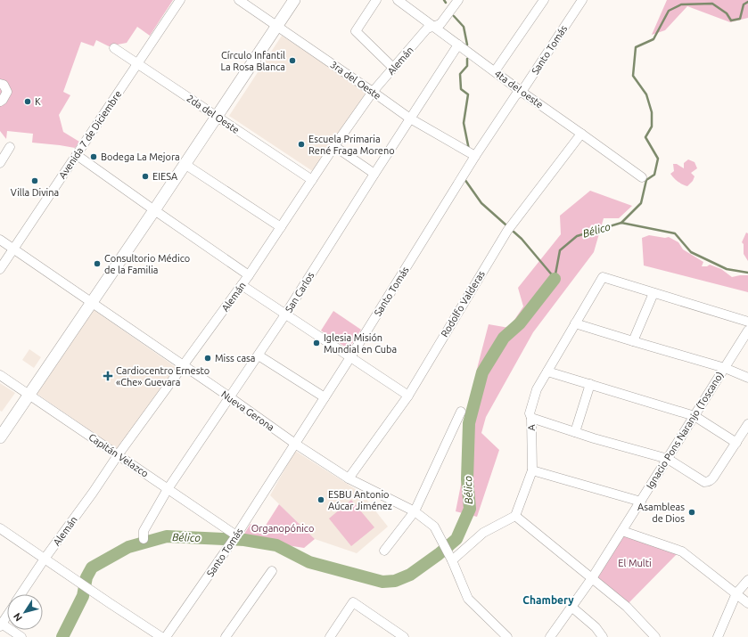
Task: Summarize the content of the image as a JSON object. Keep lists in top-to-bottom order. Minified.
{"streets":{"street":["Santo Tomás","Alemán","3ra del Oeste","4ta del oeste","2da del Oeste","Avenida 7 de Diciembre","San Carlos","Rodolfo Valderas","Nueva Gerona","A","Ignacio Pons Naranjo (Toscano)","Capitán Velazco"]},"crossings":[["Santo Tomás","3ra del Oeste"],["Santo Tomás","4ta del oeste"],["Santo Tomás","Nueva Gerona"],["Santo Tomás","Capitán Velazco"],["Alemán","3ra del Oeste"],["Alemán","4ta del oeste"],["Alemán","2da del Oeste"],["Alemán","Nueva Gerona"],["Alemán","Capitán Velazco"],["3ra del Oeste","San Carlos"],["4ta del oeste","San Carlos"],["4ta del oeste","Rodolfo Valderas"],["2da del Oeste","Avenida 7 de Diciembre"],["Avenida 7 de Diciembre","Nueva Gerona"],["San Carlos","Nueva Gerona"],["San Carlos","Capitán Velazco"],["Rodolfo Valderas","Nueva Gerona"]],"districts":["Chambery"],"water":["Bélico"],"parks":["Organopónico","El Multi"],"places":{"other":["Círculo Infantil La Rosa Blanca","K","Escuela Primaria René Fraga Moreno","Bodega La Mejora","EIESA","Villa Divina","Consultorio Médico de la Familia","Iglesia Misión Mundial en Cuba","Miss casa","ESBU Antonio Aúcar Jiménez","Asambleas de Dios"],"health":["Cardiocentro Ernesto «Che» Guevara"]},"north":"bottom left"}
